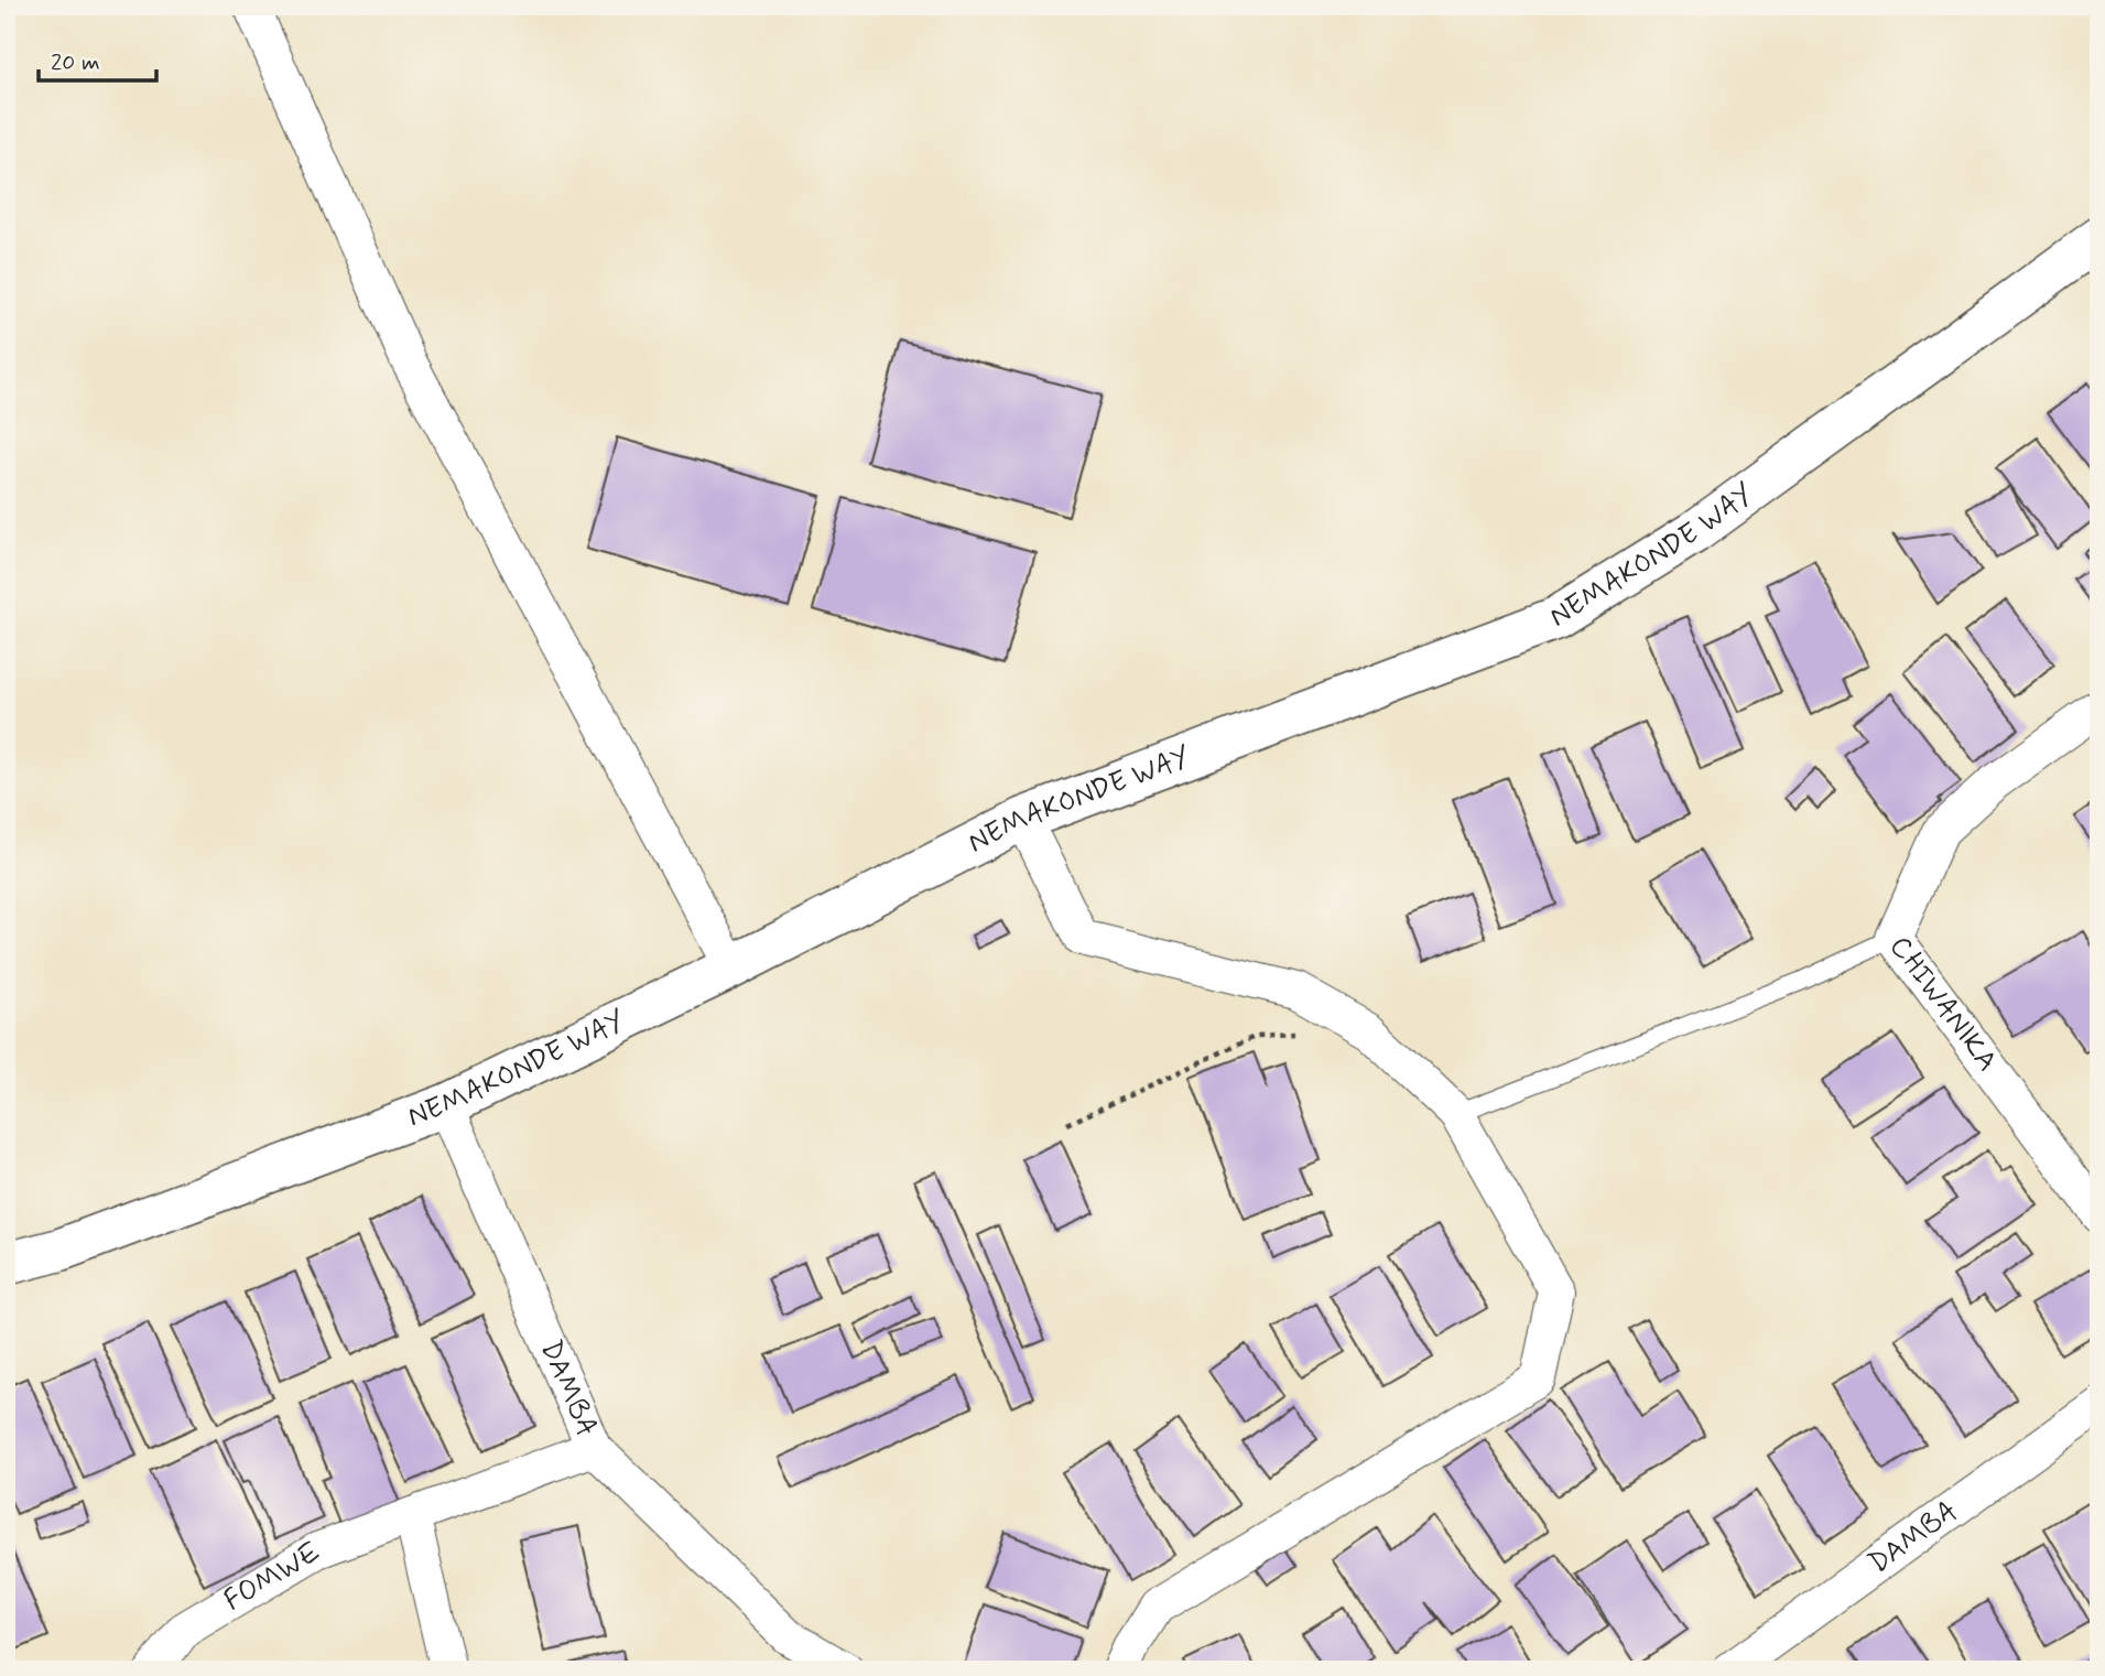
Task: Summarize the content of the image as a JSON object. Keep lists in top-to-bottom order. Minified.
{"streets":{"street":["NEMAKONDE WAY","CHIWANIKA","DAMBA","FOMWE"]},"crossings":[["NEMAKONDE WAY","DAMBA"],["DAMBA","FOMWE"]],"scale_bar":"20 m"}
